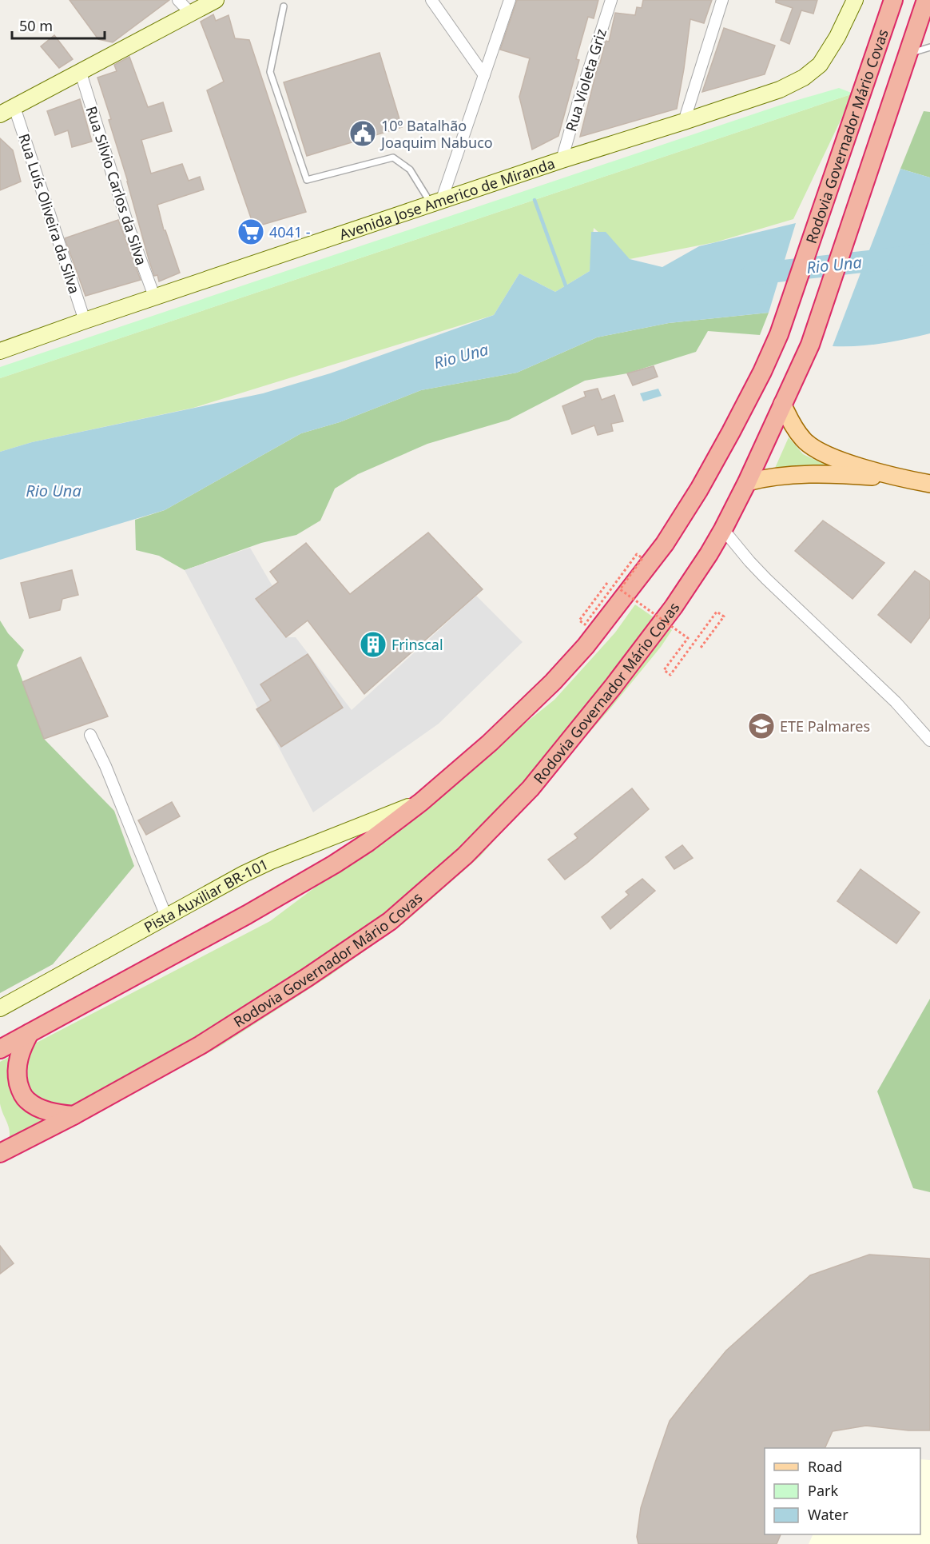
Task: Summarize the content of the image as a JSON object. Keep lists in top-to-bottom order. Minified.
{"streets":{"highway":["Rodovia Governador Mário Covas"],"main road":["Avenida Jose Americo de Miranda","Pista Auxiliar BR-101"],"street":["Rua Violeta Griz","Rua Silvio Carlos da Silva","Rua Luís Oliveira da Silva"]},"crossings":[["Rua Violeta Griz","Avenida Jose Americo de Miranda"],["Rodovia Governador Mário Covas","Pista Auxiliar BR-101"],["Rua Silvio Carlos da Silva","Avenida Jose Americo de Miranda"],["Avenida Jose Americo de Miranda","Rua Luís Oliveira da Silva"]],"water":["Rio Una"],"places":{"public building":["10º Batalhão Joaquim Nabuco"],"supermarket":["4041 -"],"building":["Frinscal"],"school or university":["ETE Palmares"]},"legend":["Road","Park","Water"],"scale_bar":"50 m"}
